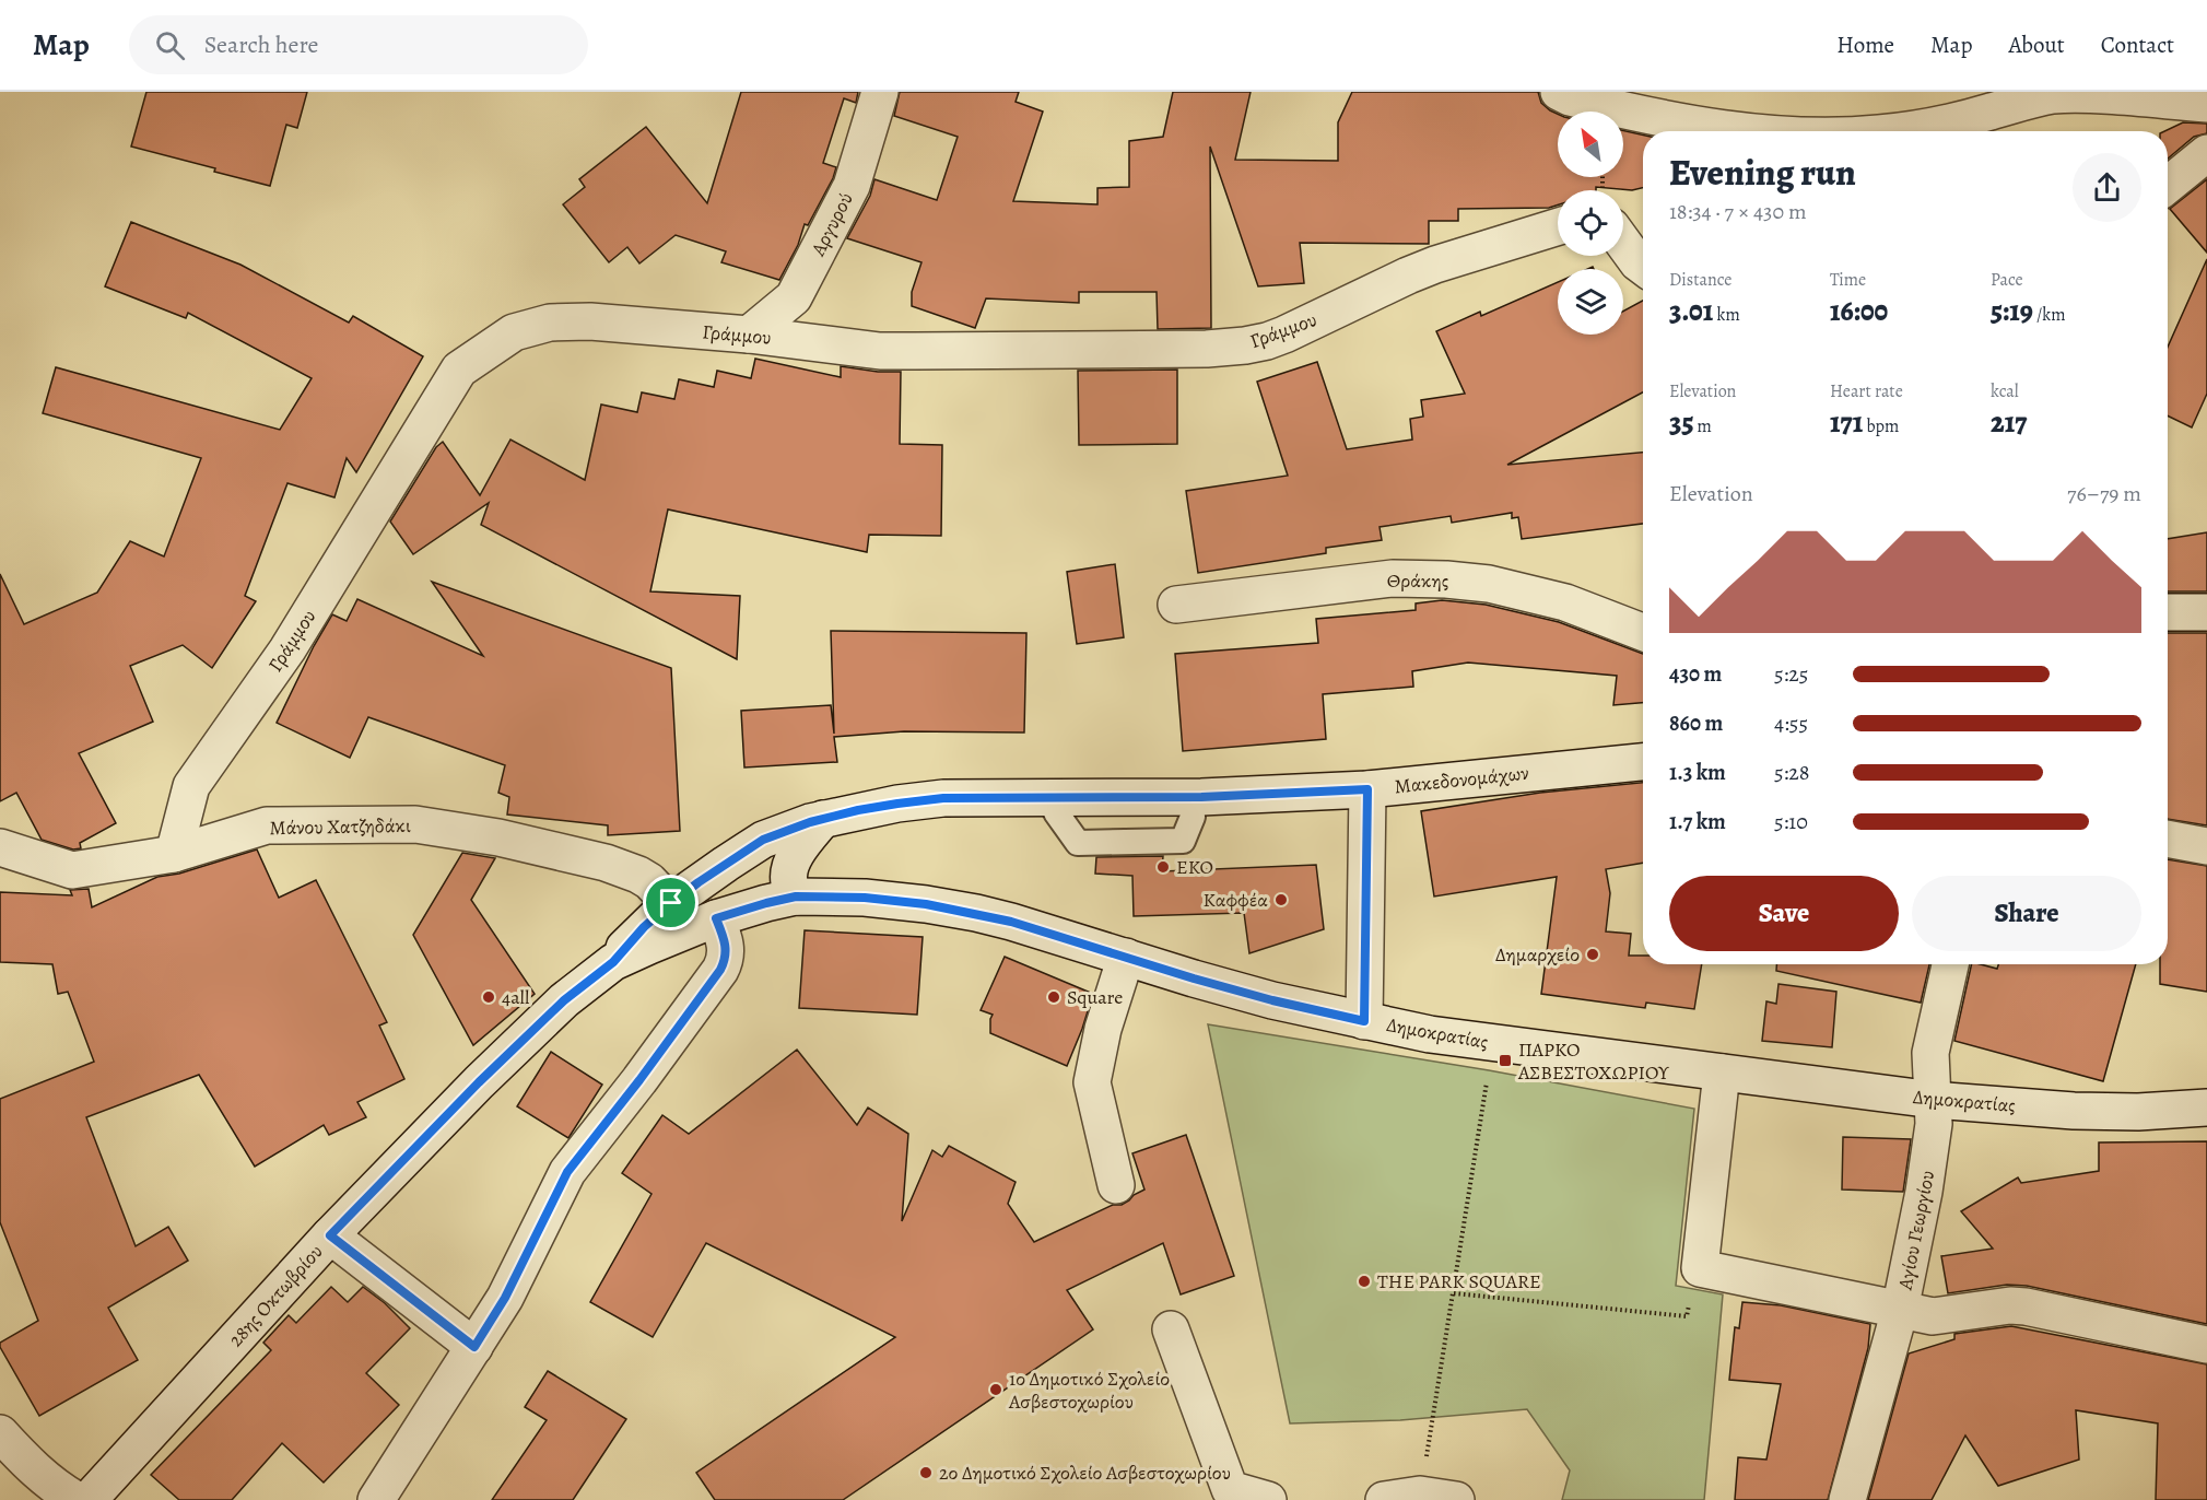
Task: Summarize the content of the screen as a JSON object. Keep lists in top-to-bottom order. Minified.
{"streets":{"street":["Αργυρού","Γράμμου","Θράκης","Μακεδονομάχων","Μάνου Χατζηδάκι","Δημοκρατίας","Αγίου Γεωργίου","28ης Οκτωβρίου"]},"crossings":[["Αργυρού","Γράμμου"],["Γράμμου","Μάνου Χατζηδάκι"],["Μακεδονομάχων","Μάνου Χατζηδάκι"],["Μακεδονομάχων","Δημοκρατίας"],["Μακεδονομάχων","28ης Οκτωβρίου"],["Δημοκρατίας","Αγίου Γεωργίου"],["Δημοκρατίας","28ης Οκτωβρίου"]],"places":{"other":["EKO","Καφφέα","Δημαρχείο","4all","Square","THE PARK SQUARE","1ο Δημοτικό Σχολείο Ασβεστοχωρίου","2ο Δημοτικό Σχολείο Ασβεστοχωρίου"],"transit":["ΠΑΡΚΟ ΑΣΒΕΣΤΟΧΩΡΙΟΥ"]},"north":"top left","page":{"header":"Map","search":"Search here","nav":["Home","Map","About","Contact"],"heading":["Evening run","18:34 · 7 × 430 m"],"stats":[["Distance","3.01 km"],["Time","16:00"],["Pace","5:19 /km"],["Elevation","35 m"],["Heart rate","171 bpm"],["kcal","217"]],"chart":["Elevation","76–79 m"],"list":[{"name":"430 m","note":"5:25"},{"name":"860 m","note":"4:55"},{"name":"1.3 km","note":"5:28"},{"name":"1.7 km","note":"5:10"}],"buttons":["Save","Share"]}}
